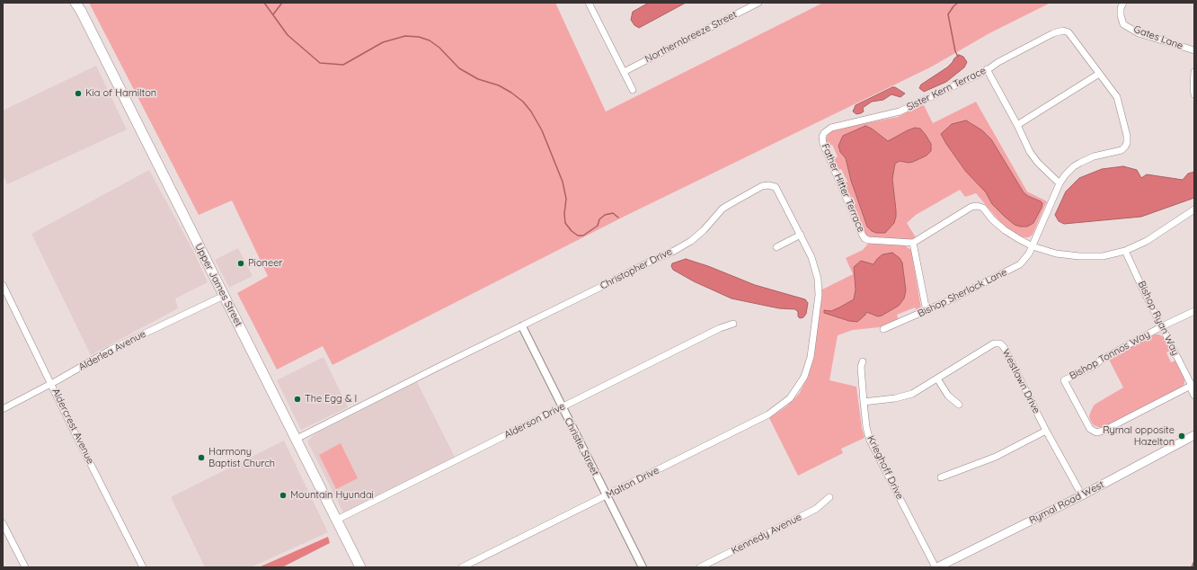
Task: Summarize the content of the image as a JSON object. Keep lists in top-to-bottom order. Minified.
{"streets":{"main road":["Upper James Street","Rymal Road West"],"street":["Northernbreeze Street","Gates Lane","Sister Kern Terrace","Father Hitter Terrace","Christopher Drive","Bishop Sherlock Lane","Bishop Ryan Way","Alderlea Avenue","Bishop Tonnos Way","Westlawn Drive","Alderson Drive","Aldercrest Avenue","Christie Street","Krieghoff Drive","Malton Drive","Kennedy Avenue"]},"crossings":[["Sister Kern Terrace","Father Hitter Terrace"],["Sister Kern Terrace","Bishop Sherlock Lane"],["Christopher Drive","Upper James Street"],["Christopher Drive","Christie Street"],["Christopher Drive","Malton Drive"],["Upper James Street","Alderlea Avenue"],["Upper James Street","Alderson Drive"],["Bishop Ryan Way","Bishop Tonnos Way"],["Alderlea Avenue","Aldercrest Avenue"],["Westlawn Drive","Krieghoff Drive"],["Westlawn Drive","Rymal Road West"],["Alderson Drive","Christie Street"],["Christie Street","Malton Drive"],["Krieghoff Drive","Rymal Road West"]],"places":["Kia of Hamilton","Pioneer","The Egg & I","Rymal opposite Hazelton","Harmony Baptist Church","Mountain Hyundai"]}
